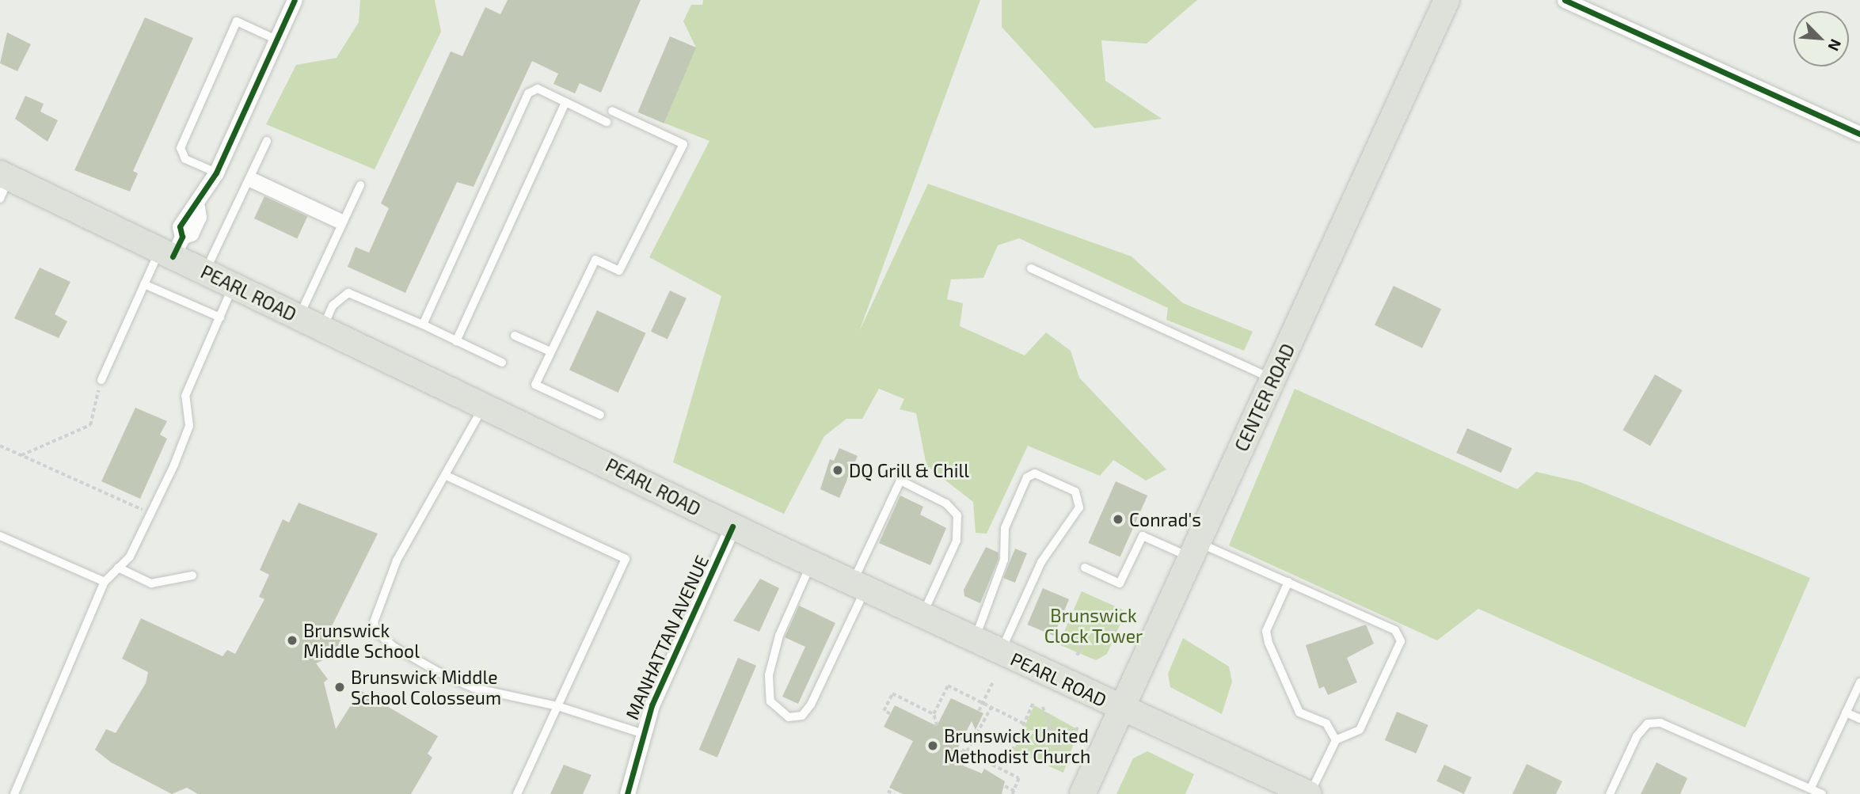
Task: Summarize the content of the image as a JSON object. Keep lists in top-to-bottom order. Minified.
{"streets":{"main road":["PEARL ROAD","CENTER ROAD"],"street":["MANHATTAN AVENUE"]},"crossings":[["PEARL ROAD","CENTER ROAD"],["PEARL ROAD","MANHATTAN AVENUE"]],"parks":["Brunswick Clock Tower"],"places":["DQ Grill & Chill","Conrad's","Brunswick Middle School","Brunswick Middle School Colosseum","Brunswick United Methodist Church"],"north":"bottom right"}
